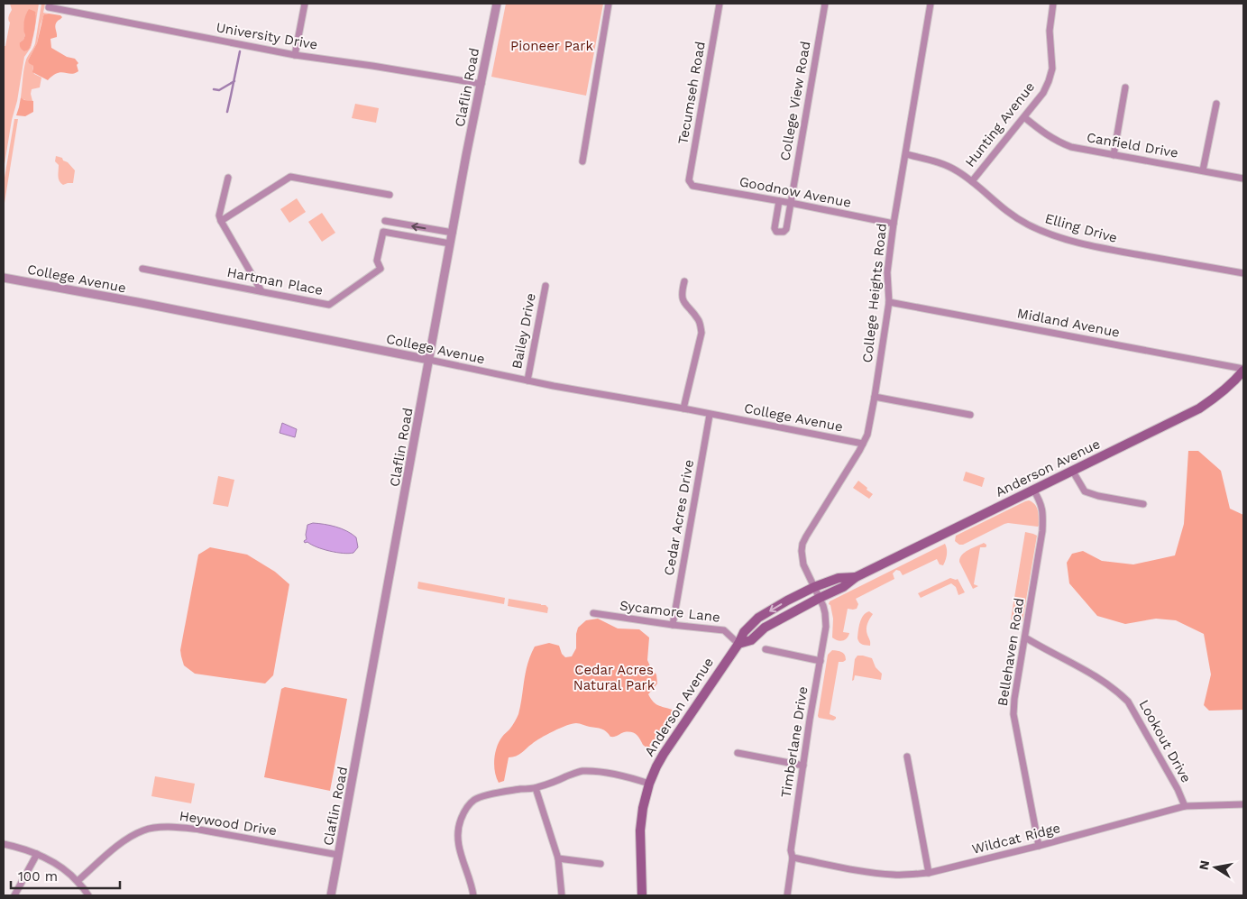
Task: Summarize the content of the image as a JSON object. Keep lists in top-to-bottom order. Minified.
{"streets":{"main road":["Anderson Avenue"],"street":["University Drive","Claflin Road","Tecumseh Road","College View Road","Hunting Avenue","Canfield Drive","Goodnow Avenue","Elling Drive","College Avenue","Hartman Place","College Heights Road","Midland Avenue","Bailey Drive","Cedar Acres Drive","Sycamore Lane","Bellehaven Road","Lookout Drive","Timberlane Drive","Heywood Drive","Wildcat Ridge"]},"crossings":[["University Drive","Claflin Road"],["Claflin Road","College Avenue"],["Claflin Road","Hartman Place"],["Claflin Road","Heywood Drive"],["Tecumseh Road","Goodnow Avenue"],["College View Road","Goodnow Avenue"],["Hunting Avenue","Canfield Drive"],["Hunting Avenue","Elling Drive"],["Goodnow Avenue","College Heights Road"],["Elling Drive","College Heights Road"],["College Avenue","College Heights Road"],["College Avenue","Bailey Drive"],["College Avenue","Cedar Acres Drive"],["College Heights Road","Midland Avenue"],["College Heights Road","Anderson Avenue"],["College Heights Road","Timberlane Drive"],["Midland Avenue","Anderson Avenue"],["Anderson Avenue","Sycamore Lane"],["Anderson Avenue","Bellehaven Road"],["Anderson Avenue","Timberlane Drive"],["Cedar Acres Drive","Sycamore Lane"],["Bellehaven Road","Lookout Drive"],["Bellehaven Road","Wildcat Ridge"],["Lookout Drive","Wildcat Ridge"],["Timberlane Drive","Wildcat Ridge"]],"parks":["Pioneer Park","Cedar Acres Natural Park"],"scale_bar":"100 m","north":"left"}
